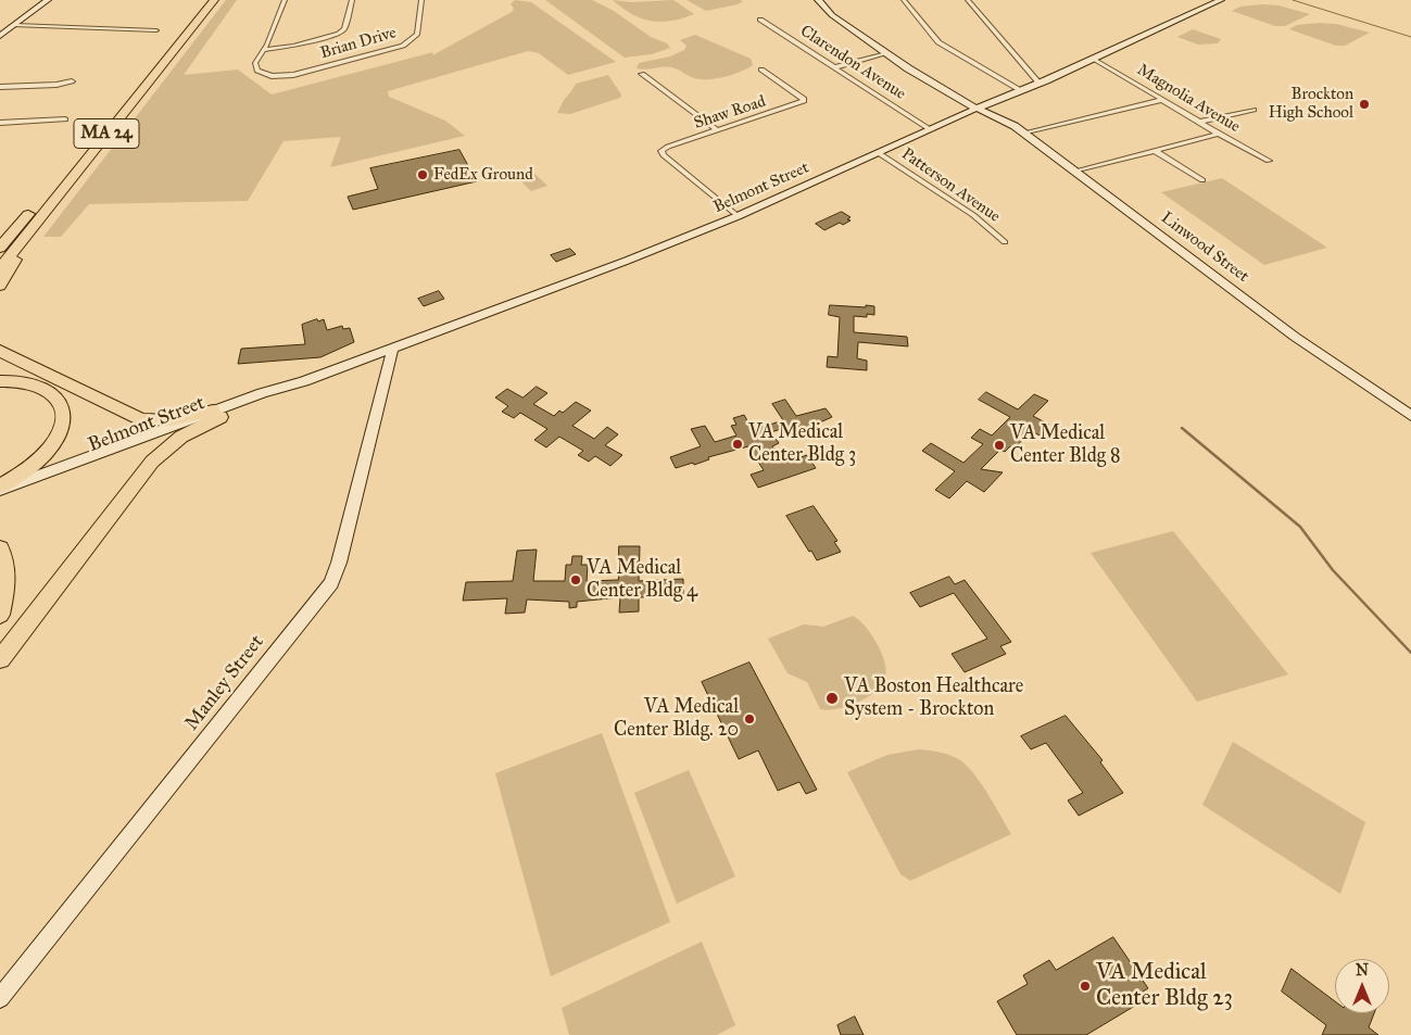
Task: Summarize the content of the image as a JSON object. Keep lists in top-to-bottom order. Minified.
{"streets":{"highway":["MA 24"],"main road":["Belmont Street","Linwood Street","Manley Street"],"street":["Brian Drive","Clarendon Avenue","Magnolia Avenue","Shaw Road","Patterson Avenue"]},"crossings":[["Clarendon Avenue","Belmont Street"],["Magnolia Avenue","Belmont Street"],["Patterson Avenue","Belmont Street"],["Belmont Street","Linwood Street"],["Belmont Street","Manley Street"]],"places":["Brockton High School","FedEx Ground","VA Medical Center Bldg 3","VA Medical Center Bldg 8","VA Medical Center Bldg 4","VA Boston Healthcare System - Brockton","VA Medical Center Bldg. 20","VA Medical Center Bldg 23"],"north":"top"}
